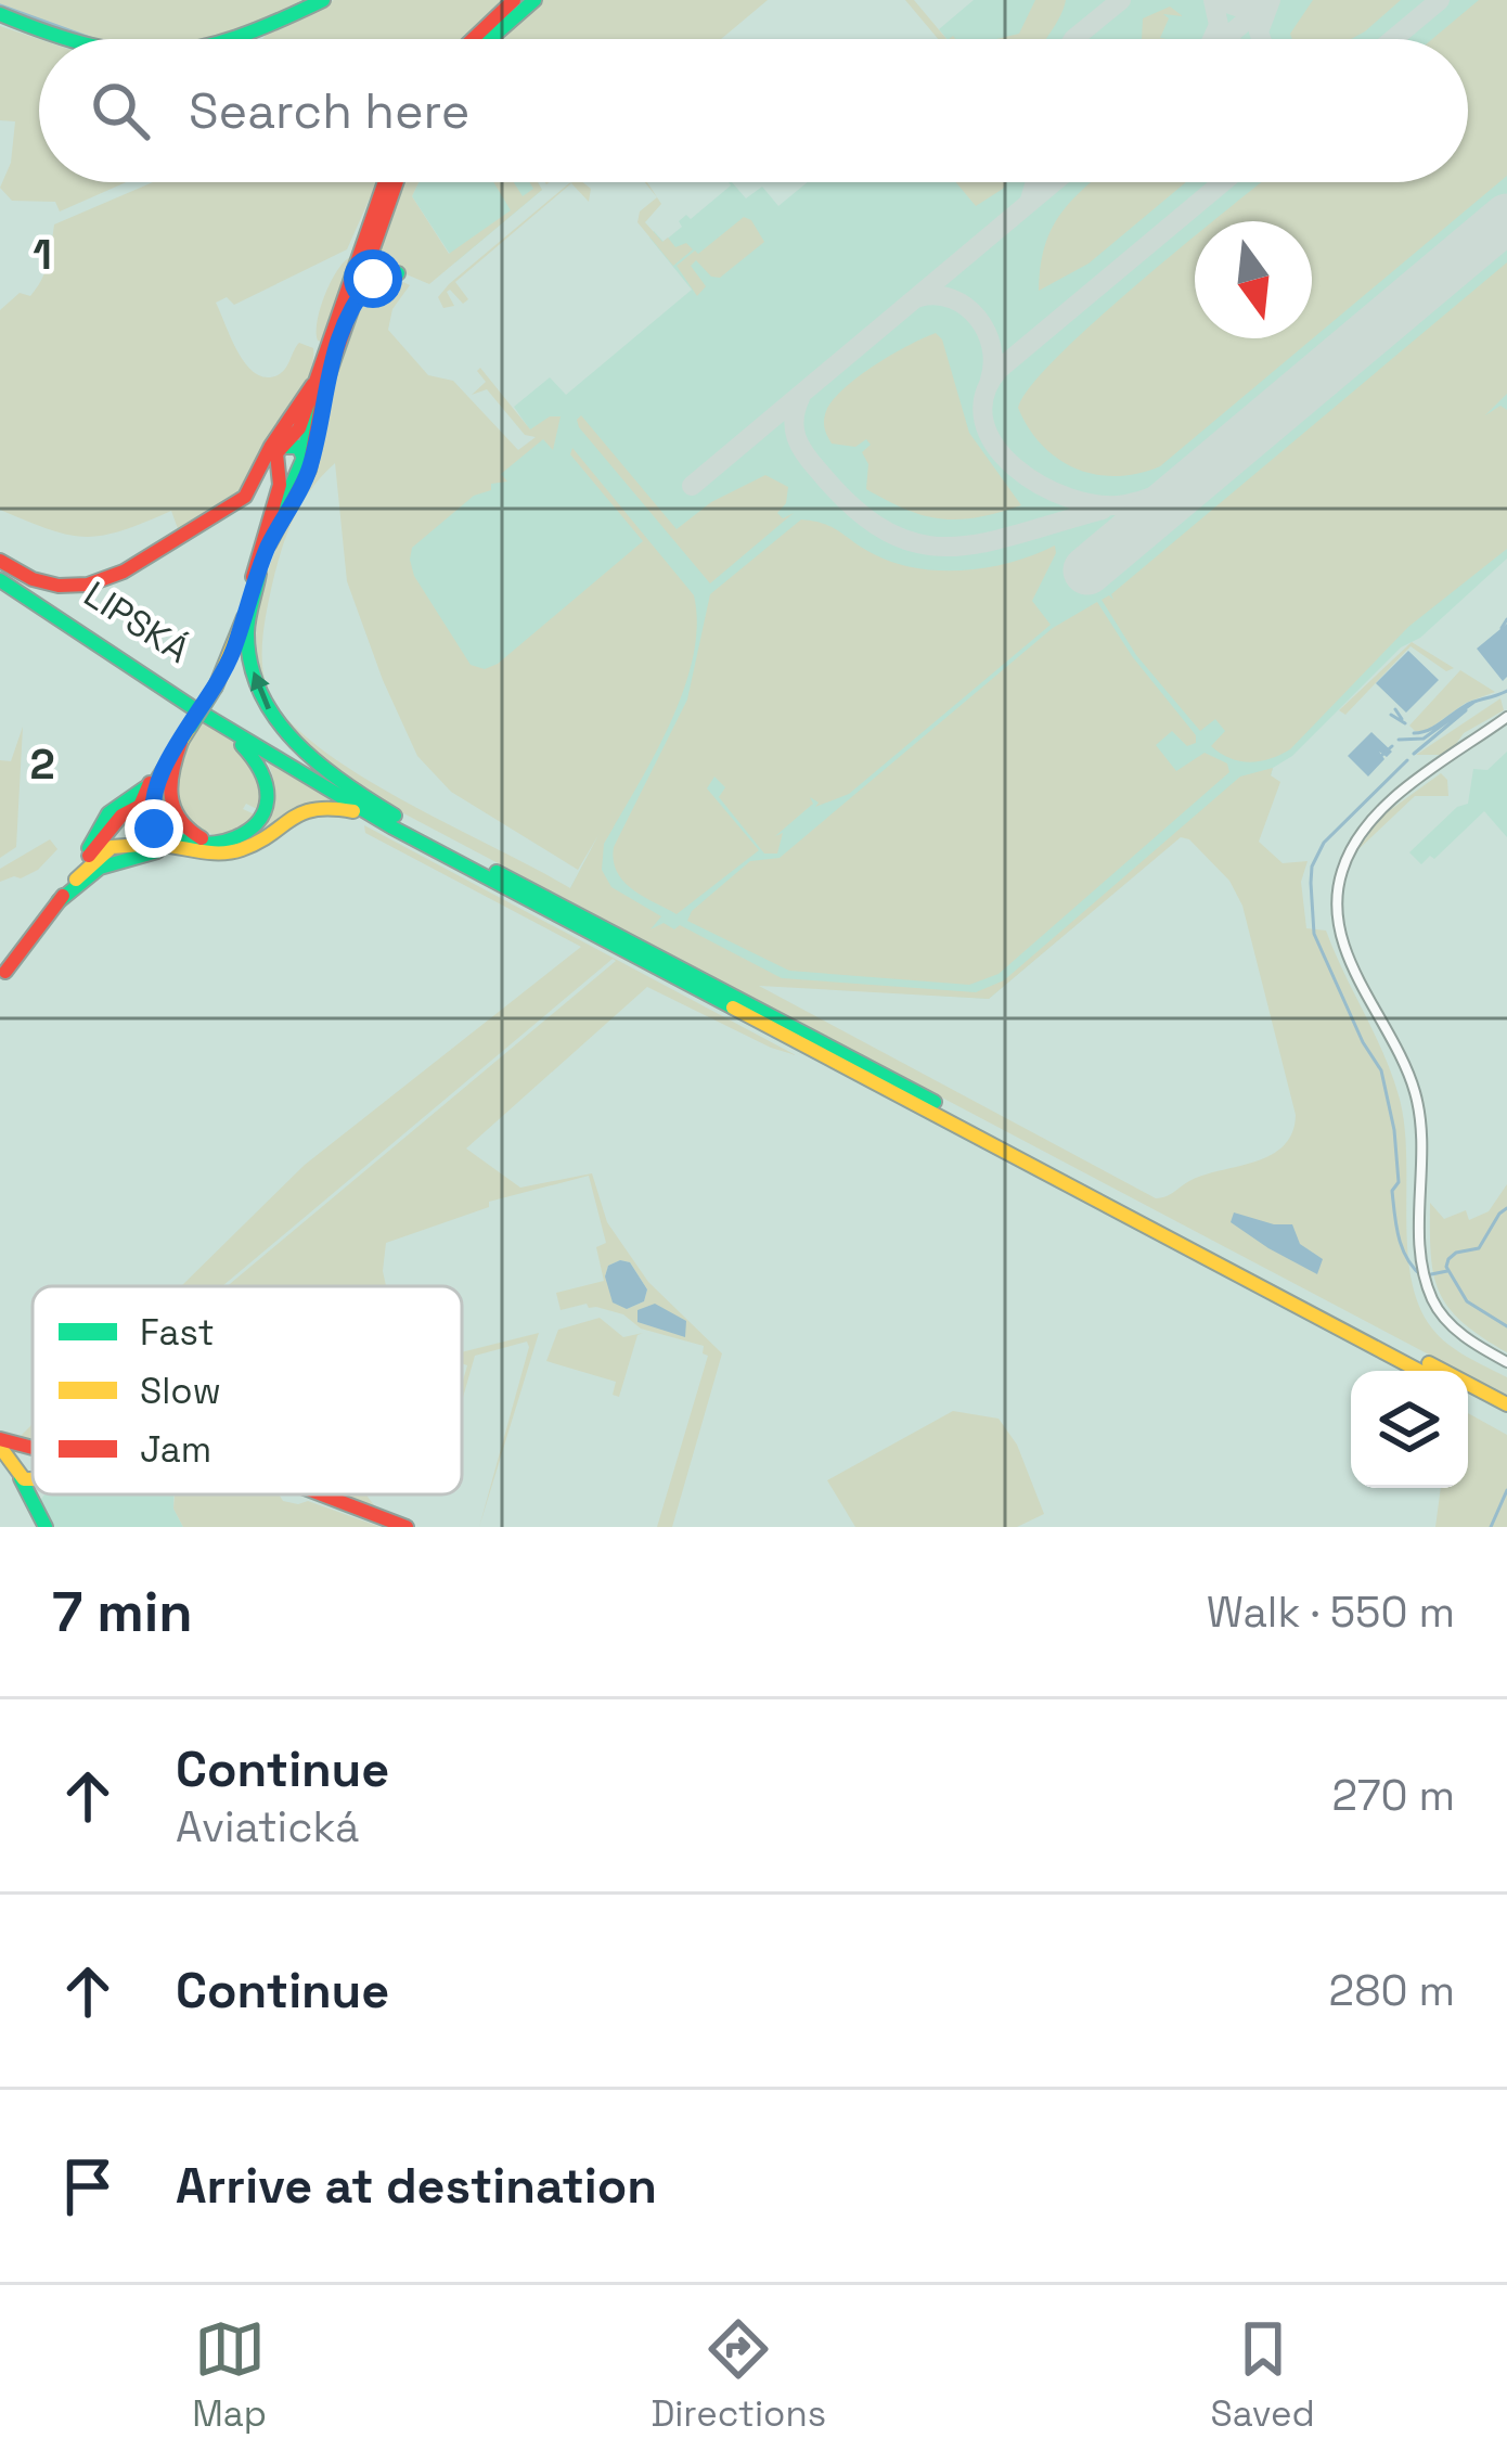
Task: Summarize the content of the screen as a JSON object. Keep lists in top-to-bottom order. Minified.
{"streets":{"main road":["LIPSKÁ"]},"legend":["Fast","Slow","Jam"],"north":"bottom","page":{"search":"Search here","heading":["7 min","Walk · 550 m"],"list":[["Continue","Aviatická","270 m"],["Continue","280 m"],"Arrive at destination"],"nav":["Map","Directions","Saved"]},"grid":{"rows":["1","2"]}}
